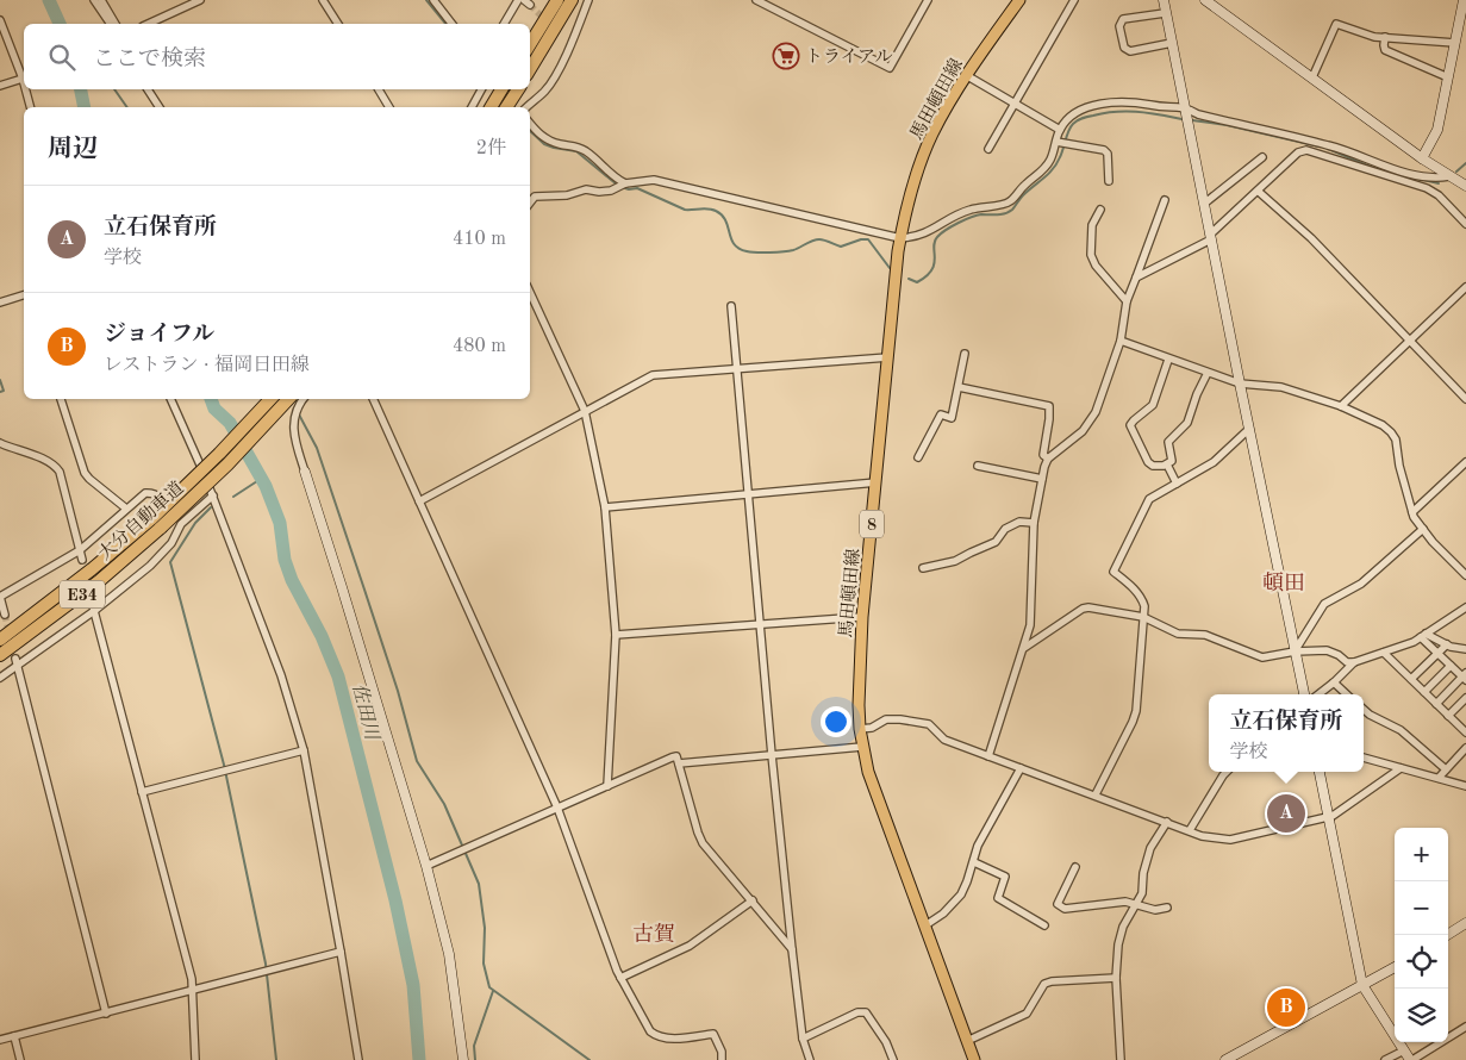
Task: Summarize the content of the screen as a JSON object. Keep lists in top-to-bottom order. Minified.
{"streets":{"highway":["大分自動車道","E34"],"main road":["馬田頓田線","8"]},"districts":["頓田","古賀"],"water":["佐田川"],"places":{"supermarket":["トライアル"]},"page":{"search":"ここで検索","heading":["周辺","2件"],"list":[{"mark":"A","name":"立石保育所","note":"学校","value":"410 m"},{"mark":"B","name":"ジョイフル","note":"レストラン · 福岡日田線","value":"480 m"}],"popup":["立石保育所","学校"],"pins":["A","B"],"map_buttons":["+","−"]}}
